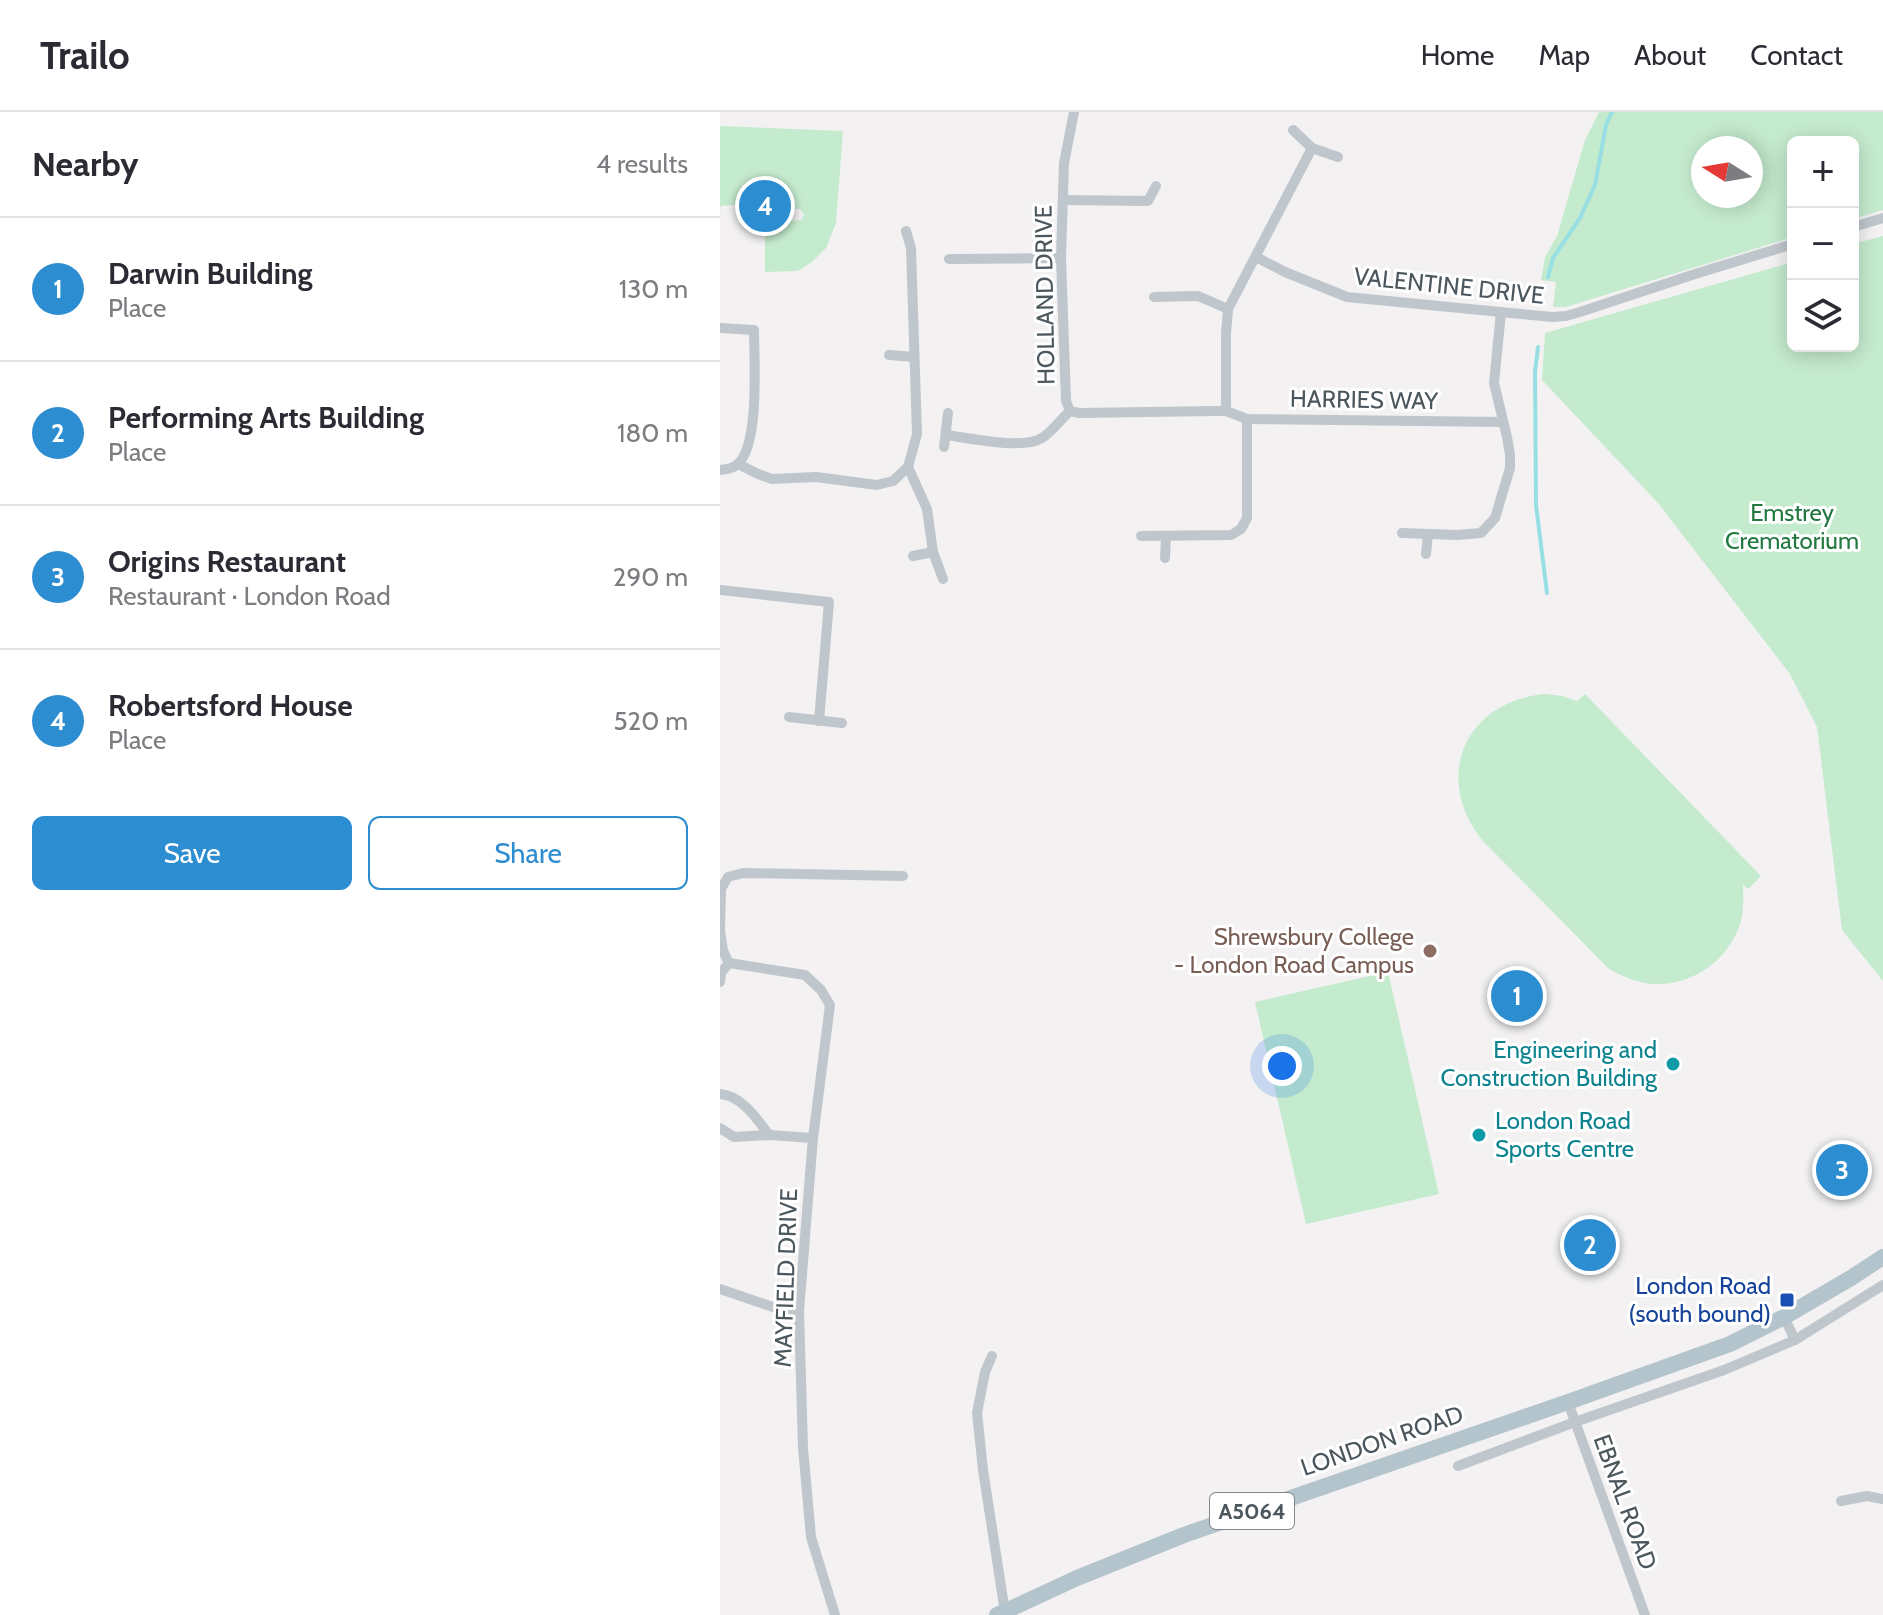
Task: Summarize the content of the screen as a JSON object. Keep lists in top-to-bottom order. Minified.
{"streets":{"main road":["LONDON ROAD","A5064"],"street":["VALENTINE DRIVE","HOLLAND DRIVE","HARRIES WAY","MAYFIELD DRIVE","EBNAL ROAD"]},"crossings":[["HOLLAND DRIVE","HARRIES WAY"],["LONDON ROAD","EBNAL ROAD"]],"parks":["Emstrey Crematorium"],"places":{"other":["Shrewsbury College - London Road Campus","Engineering and Construction Building","London Road Sports Centre"],"transit":["London Road (south bound)"]},"north":"left","page":{"header":"Trailo","nav":["Home","Map","About","Contact"],"heading":["Nearby","4 results"],"map_buttons":["+","−"],"pins":["4","1","3","2"],"list":[{"mark":"1","name":"Darwin Building","note":"Place","value":"130 m"},{"mark":"2","name":"Performing Arts Building","note":"Place","value":"180 m"},{"mark":"3","name":"Origins Restaurant","note":"Restaurant · London Road","value":"290 m"},{"mark":"4","name":"Robertsford House","note":"Place","value":"520 m"}],"buttons":["Save","Share"]}}
